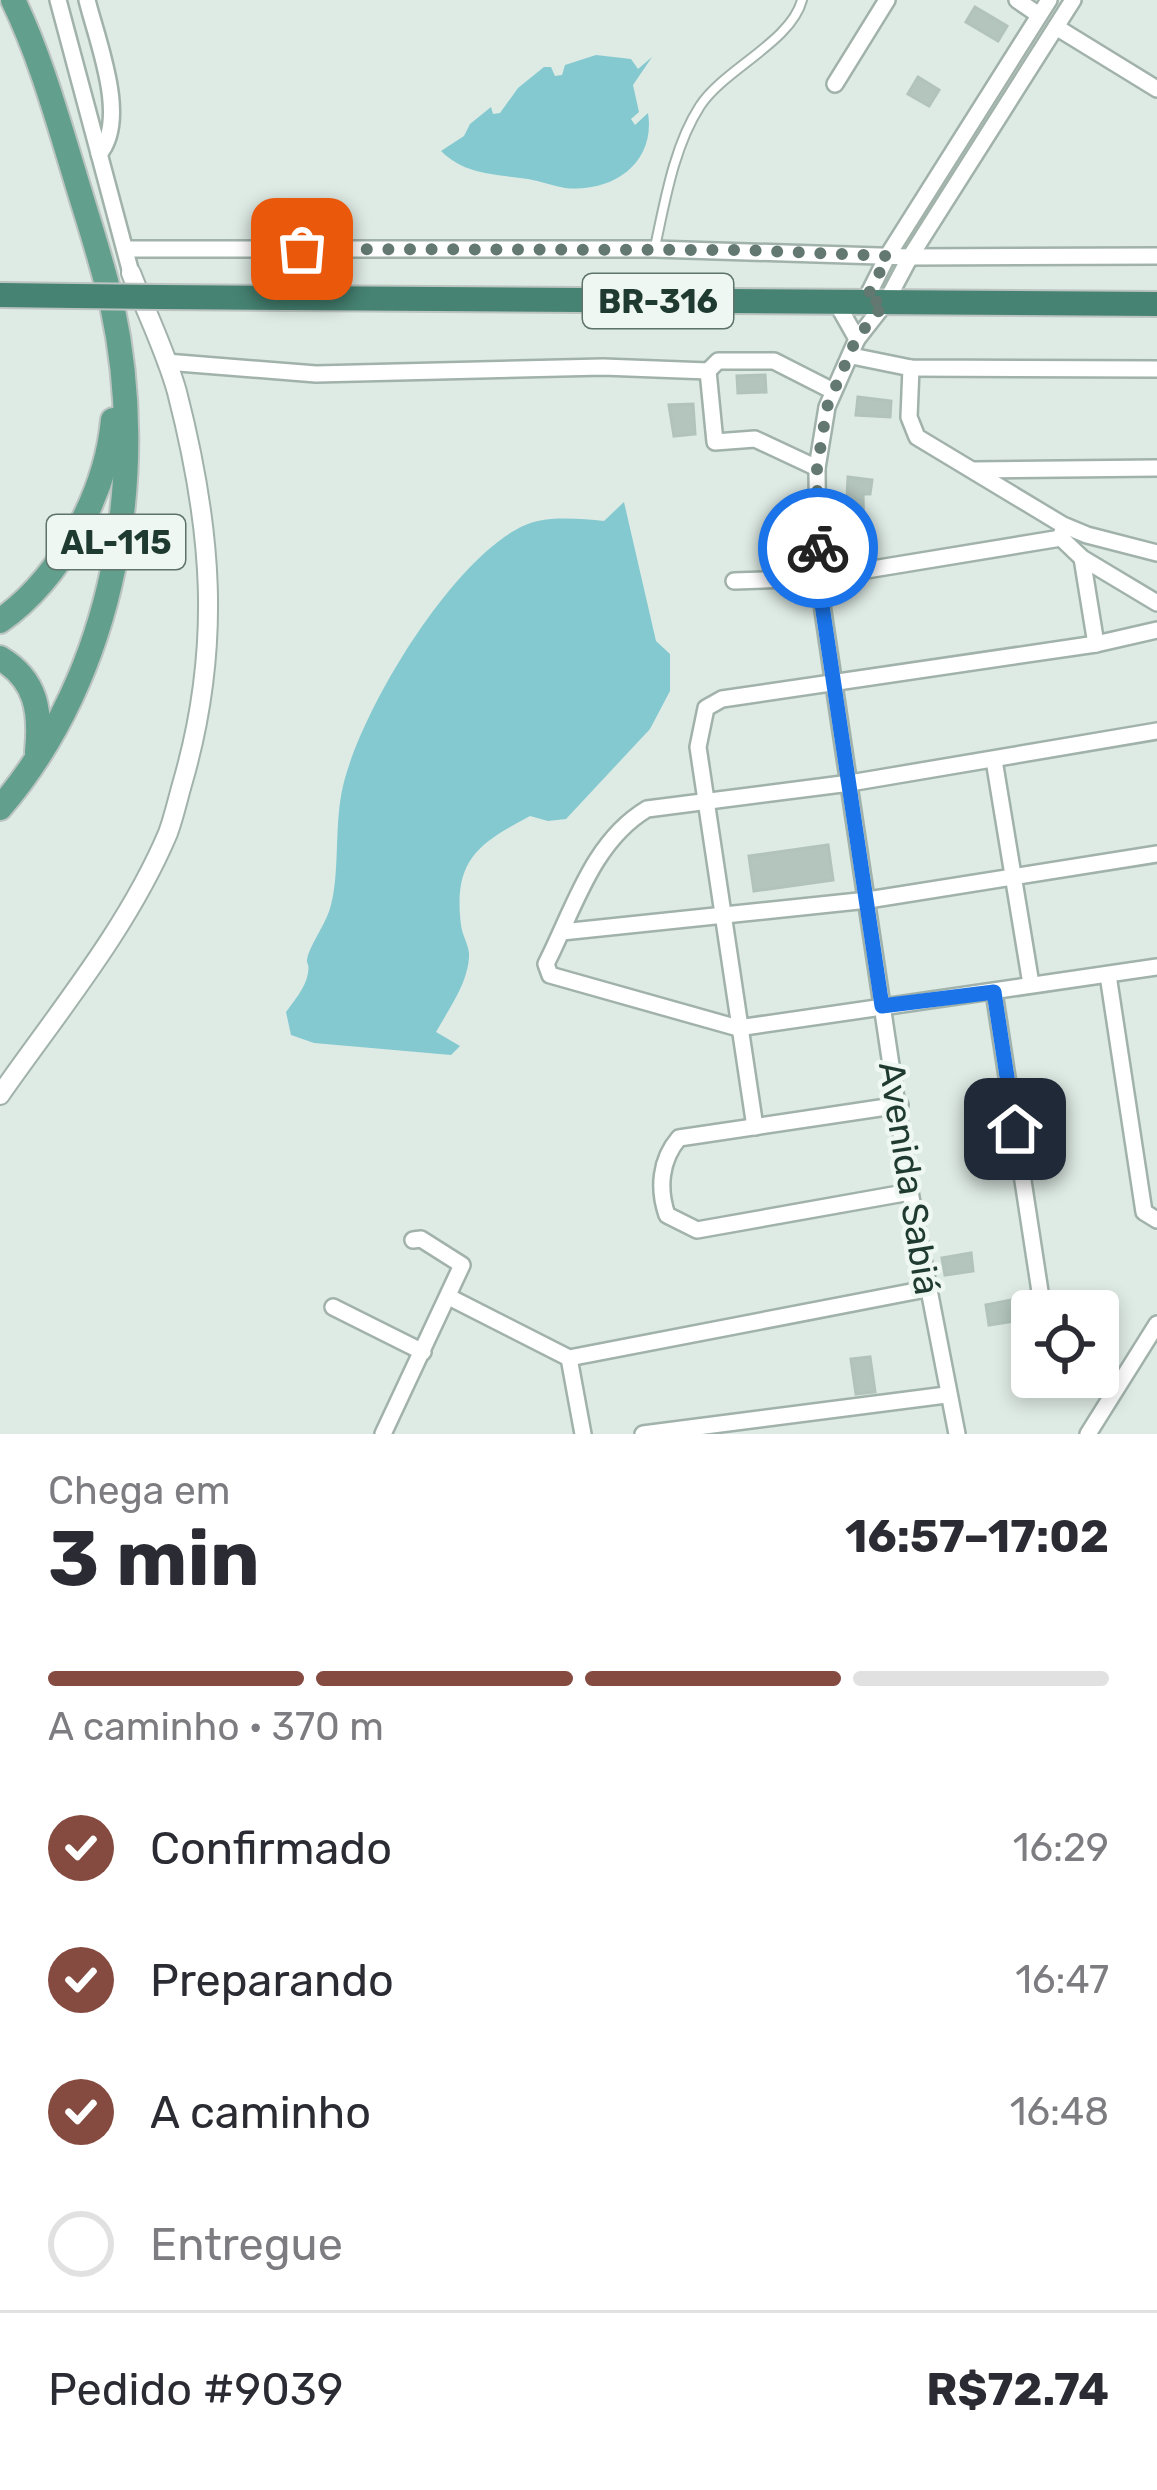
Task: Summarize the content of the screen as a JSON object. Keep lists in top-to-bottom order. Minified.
{"streets":{"highway":["BR-316"],"main road":["AL-115"],"street":["Avenida Sabiá"]},"page":{"heading":["3 min","Chega em","16:57–17:02"],"panel":["Pedido #9039","R$72.74"],"bar":"A caminho · 370 m","list":[["Confirmado","16:29"],["Preparando","16:47"],["A caminho","16:48"],"Entregue"]}}
